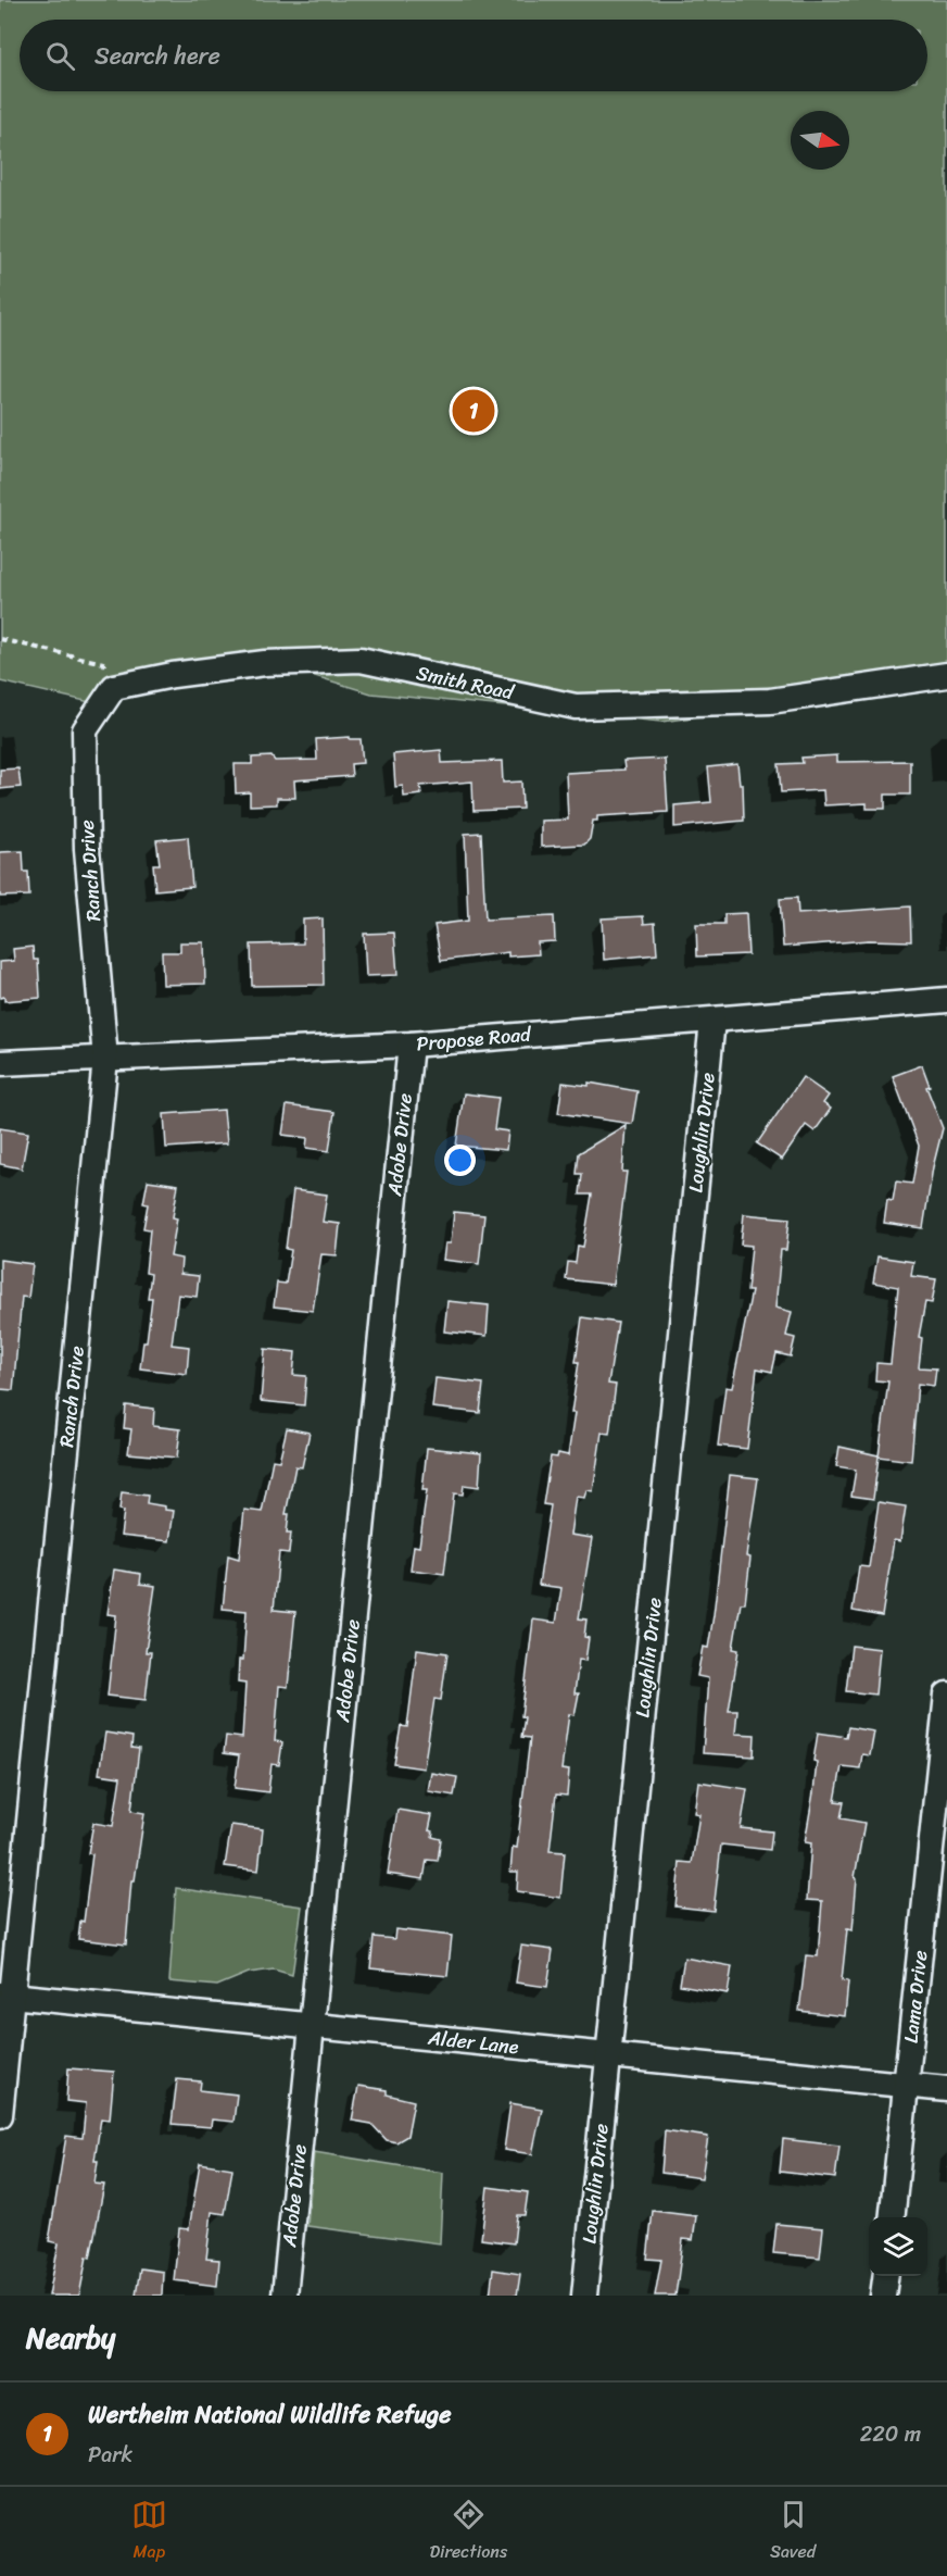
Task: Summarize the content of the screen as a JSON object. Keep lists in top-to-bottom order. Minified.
{"streets":{"street":["Smith Road","Ranch Drive","Propose Road","Loughlin Drive","Adobe Drive","Lama Drive","Alder Lane"]},"crossings":[["Smith Road","Ranch Drive"],["Ranch Drive","Propose Road"],["Ranch Drive","Alder Lane"],["Propose Road","Loughlin Drive"],["Propose Road","Adobe Drive"],["Loughlin Drive","Alder Lane"],["Adobe Drive","Alder Lane"],["Lama Drive","Alder Lane"]],"north":"right","page":{"search":"Search here","pins":"1","heading":"Nearby","list":[{"mark":"1","name":"Wertheim National Wildlife Refuge","note":"Park","value":"220 m"}],"nav":["Map","Directions","Saved"]}}
